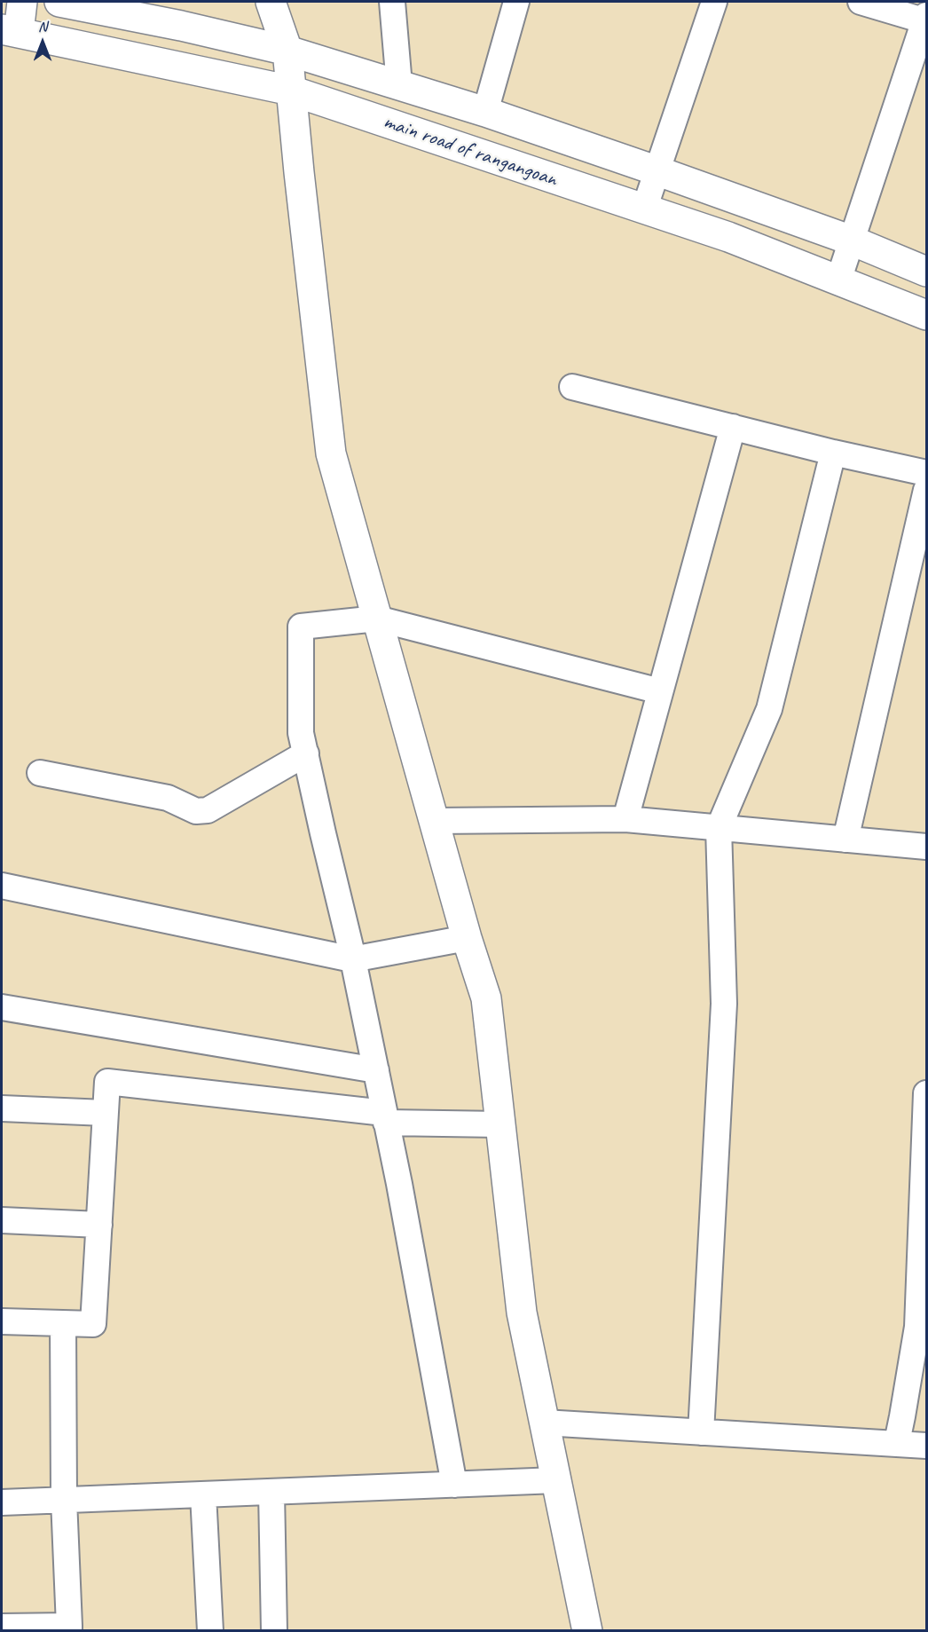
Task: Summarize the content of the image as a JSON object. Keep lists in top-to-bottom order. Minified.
{"streets":{"street":["main road of rangangoan"]},"north":"top"}
